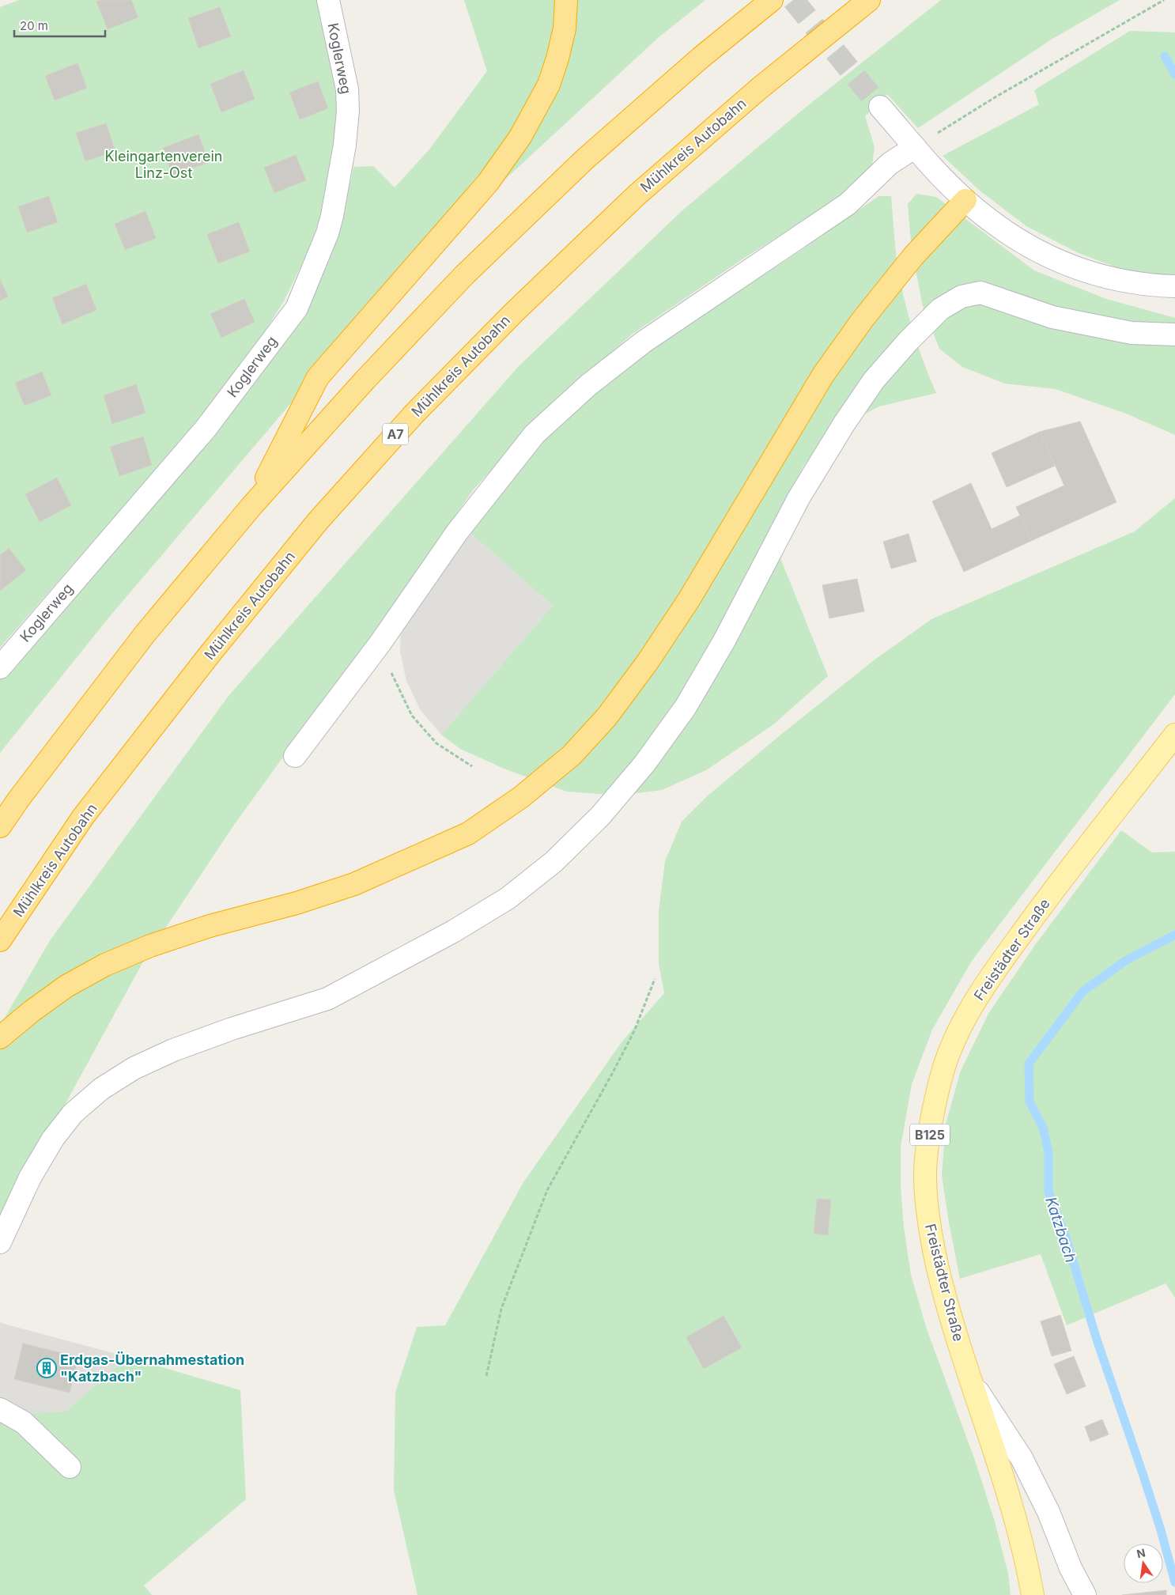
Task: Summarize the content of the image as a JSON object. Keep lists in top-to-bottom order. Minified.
{"streets":{"highway":["Mühlkreis Autobahn","A7"],"main road":["Freistädter Straße","B125"],"street":["Koglerweg"]},"water":["Katzbach"],"parks":["Kleingartenverein Linz-Ost"],"places":{"building":["Erdgas-Übernahmestation \"Katzbach\""]},"scale_bar":"20 m","north":"top"}
